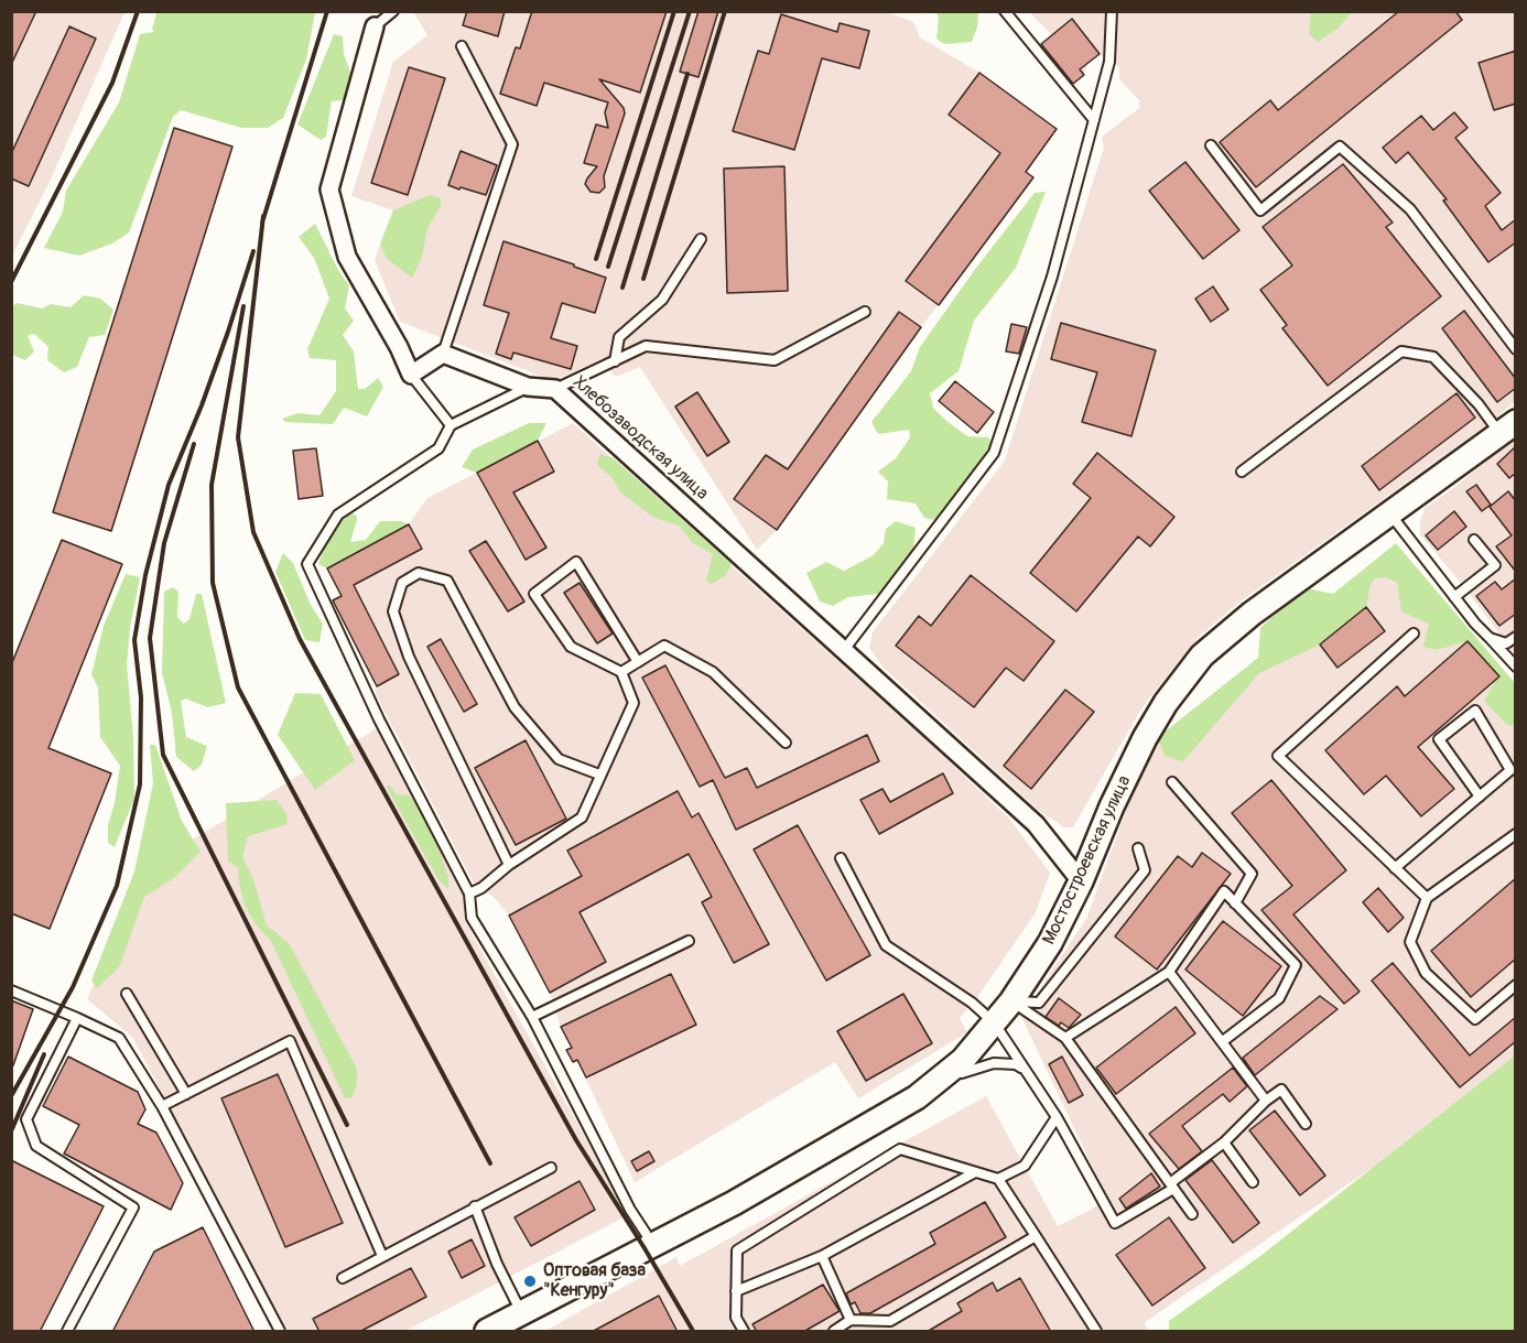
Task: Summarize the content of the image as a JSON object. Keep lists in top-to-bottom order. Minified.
{"streets":{"main road":["Мостостроевская улица"],"street":["Хлебозаводская улица"]},"crossings":[["Хлебозаводская улица","Мостостроевская улица"]],"places":["Оптовая база \"Кенгуру\""]}
